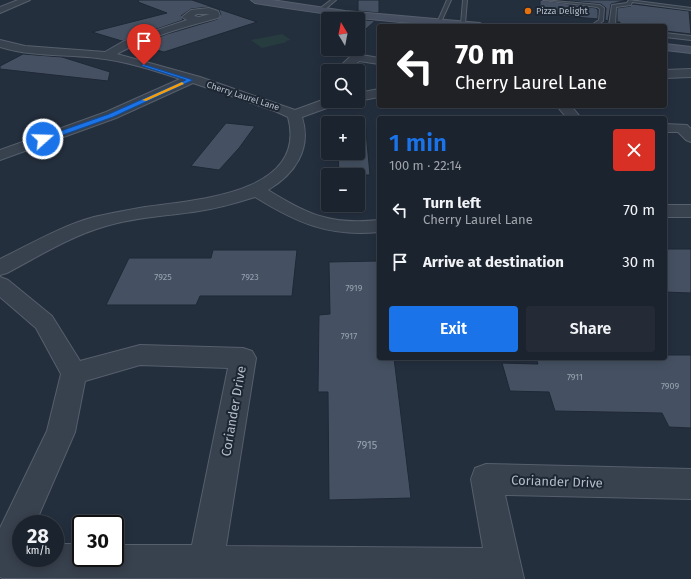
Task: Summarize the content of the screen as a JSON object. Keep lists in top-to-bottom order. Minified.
{"streets":{"street":["Cherry Laurel Lane","Coriander Drive"]},"places":["Pizza Delight"],"house_numbers":["7925","7923","7919","7917","7911","7909","7915"],"north":"top","page":{"map_buttons":["+","−"],"turn":["70 m","Cherry Laurel Lane"],"heading":["1 min","100 m · 22:14"],"list":[{"name":"Turn left","note":"Cherry Laurel Lane","value":"70 m"},{"name":"Arrive at destination","value":"30 m"}],"buttons":["Exit","Share"],"speed":"28 km/h","limit":"30"}}
